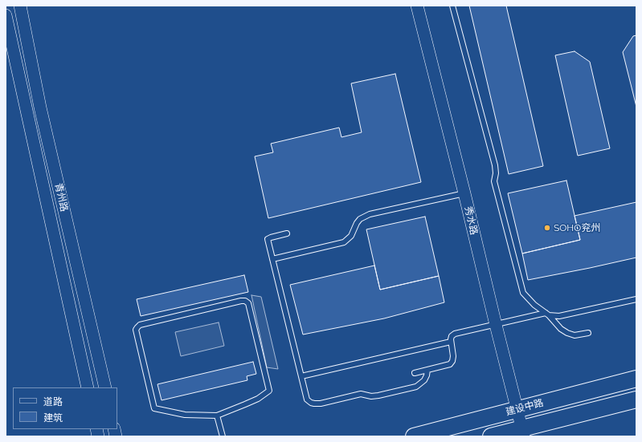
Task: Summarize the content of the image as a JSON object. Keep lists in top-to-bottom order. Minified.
{"streets":{"main road":["建设中路"],"street":["青州路","秀水路"]},"crossings":[["秀水路","建设中路"]],"places":["SOHO兖州"],"legend":["道路","建筑"]}
